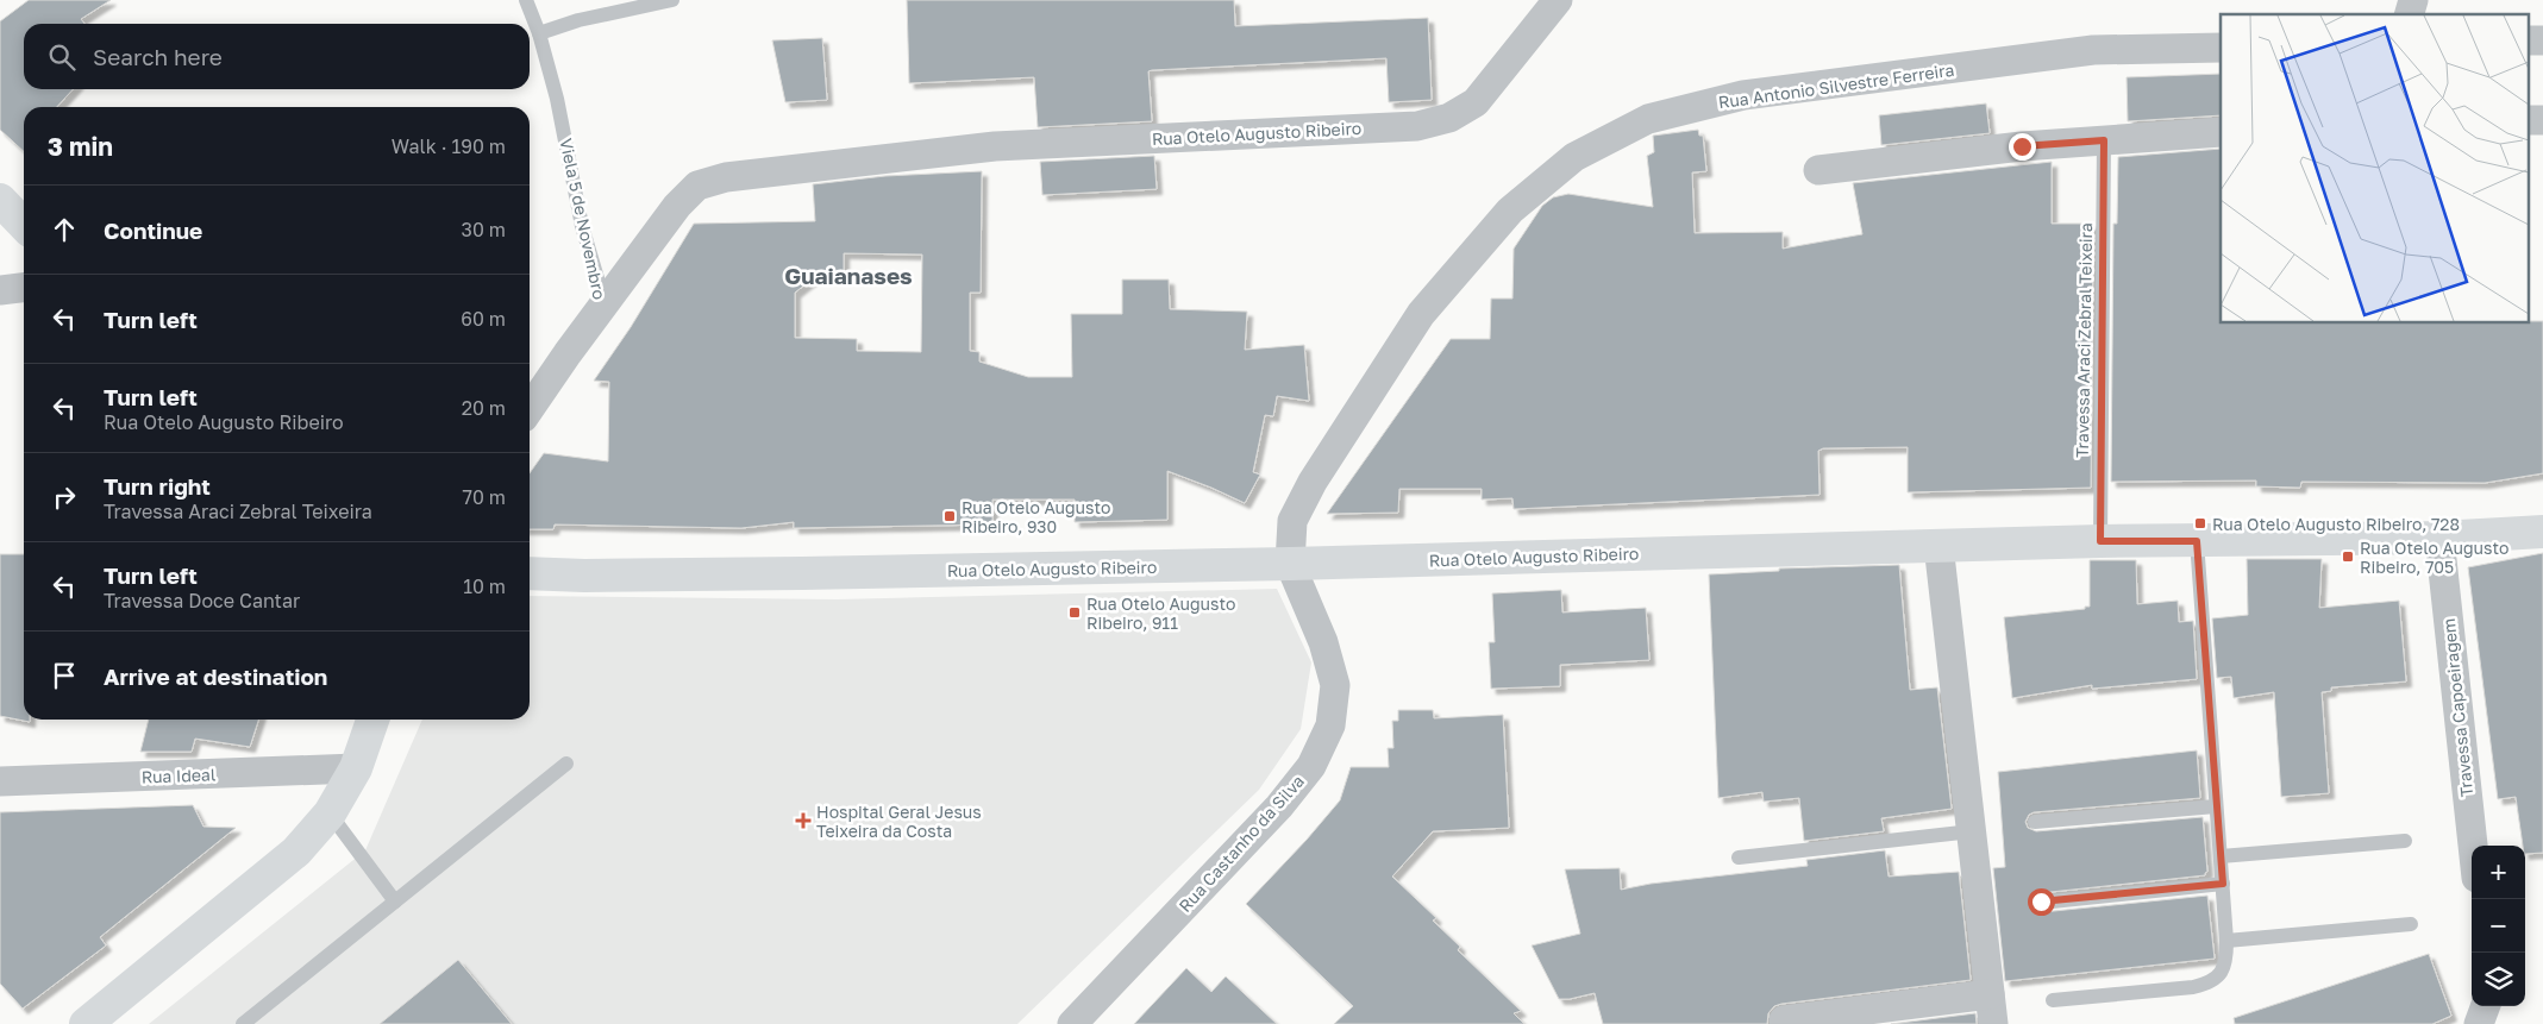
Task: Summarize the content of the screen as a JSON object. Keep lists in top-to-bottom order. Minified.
{"streets":{"street":["Rua Antonio Silvestre Ferreira","Rua Otelo Augusto Ribeiro","Viela 5 de Novembro","Travessa Capoeiragem","Rua Ideal","Rua Castanho da Silva"],"lane":["Travessa Araci Zebral Teixeira"]},"crossings":[["Rua Antonio Silvestre Ferreira","Rua Otelo Augusto Ribeiro"],["Rua Antonio Silvestre Ferreira","Rua Castanho da Silva"],["Rua Otelo Augusto Ribeiro","Viela 5 de Novembro"],["Rua Otelo Augusto Ribeiro","Travessa Araci Zebral Teixeira"],["Rua Otelo Augusto Ribeiro","Travessa Capoeiragem"],["Rua Otelo Augusto Ribeiro","Rua Castanho da Silva"]],"districts":["Guaianases"],"places":{"transit":["Rua Otelo Augusto Ribeiro, 930","Rua Otelo Augusto Ribeiro, 728","Rua Otelo Augusto Ribeiro, 705","Rua Otelo Augusto Ribeiro, 911"],"health":["Hospital Geral Jesus Teixeira da Costa"]},"page":{"search":"Search here","heading":["3 min","Walk · 190 m"],"list":[["Continue","30 m"],["Turn left","60 m"],["Turn left","Rua Otelo Augusto Ribeiro","20 m"],["Turn right","Travessa Araci Zebral Teixeira","70 m"],["Turn left","Travessa Doce Cantar","10 m"],"Arrive at destination"],"map_buttons":["+","−"]}}
